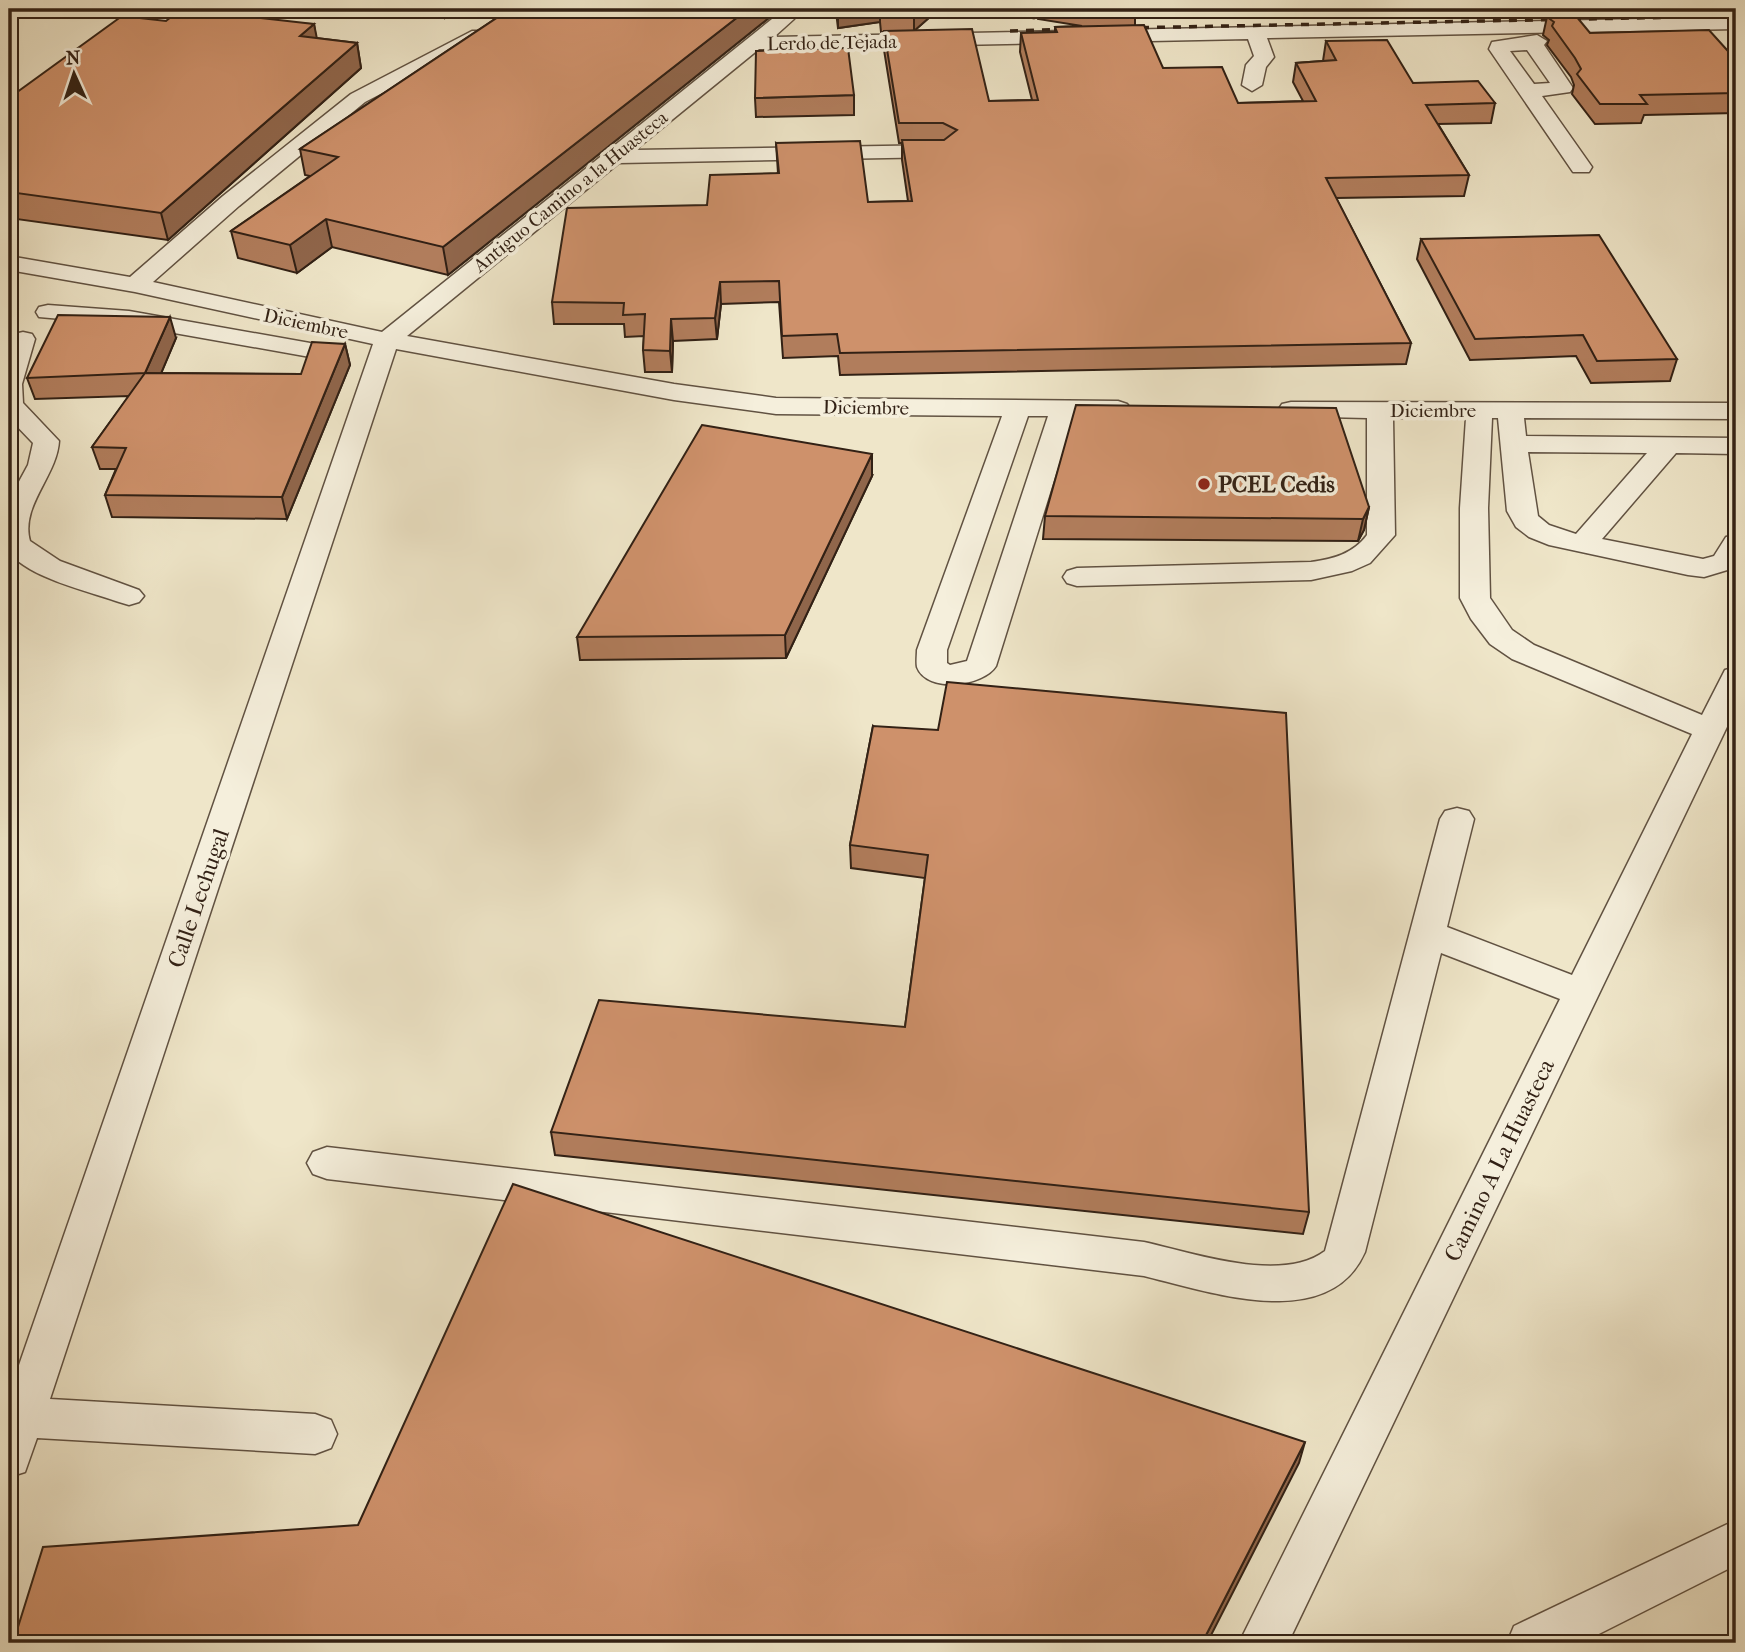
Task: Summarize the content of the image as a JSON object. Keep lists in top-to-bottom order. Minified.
{"streets":{"street":["Lerdo de Tejada","Antiguo Camino a la Huasteca","Diciembre","Calle Lechugal","Camino A La Huasteca"]},"crossings":[["Lerdo de Tejada","Antiguo Camino a la Huasteca"],["Antiguo Camino a la Huasteca","Diciembre"],["Antiguo Camino a la Huasteca","Calle Lechugal"],["Diciembre","Calle Lechugal"]],"places":["PCEL Cedis"],"north":"top"}
